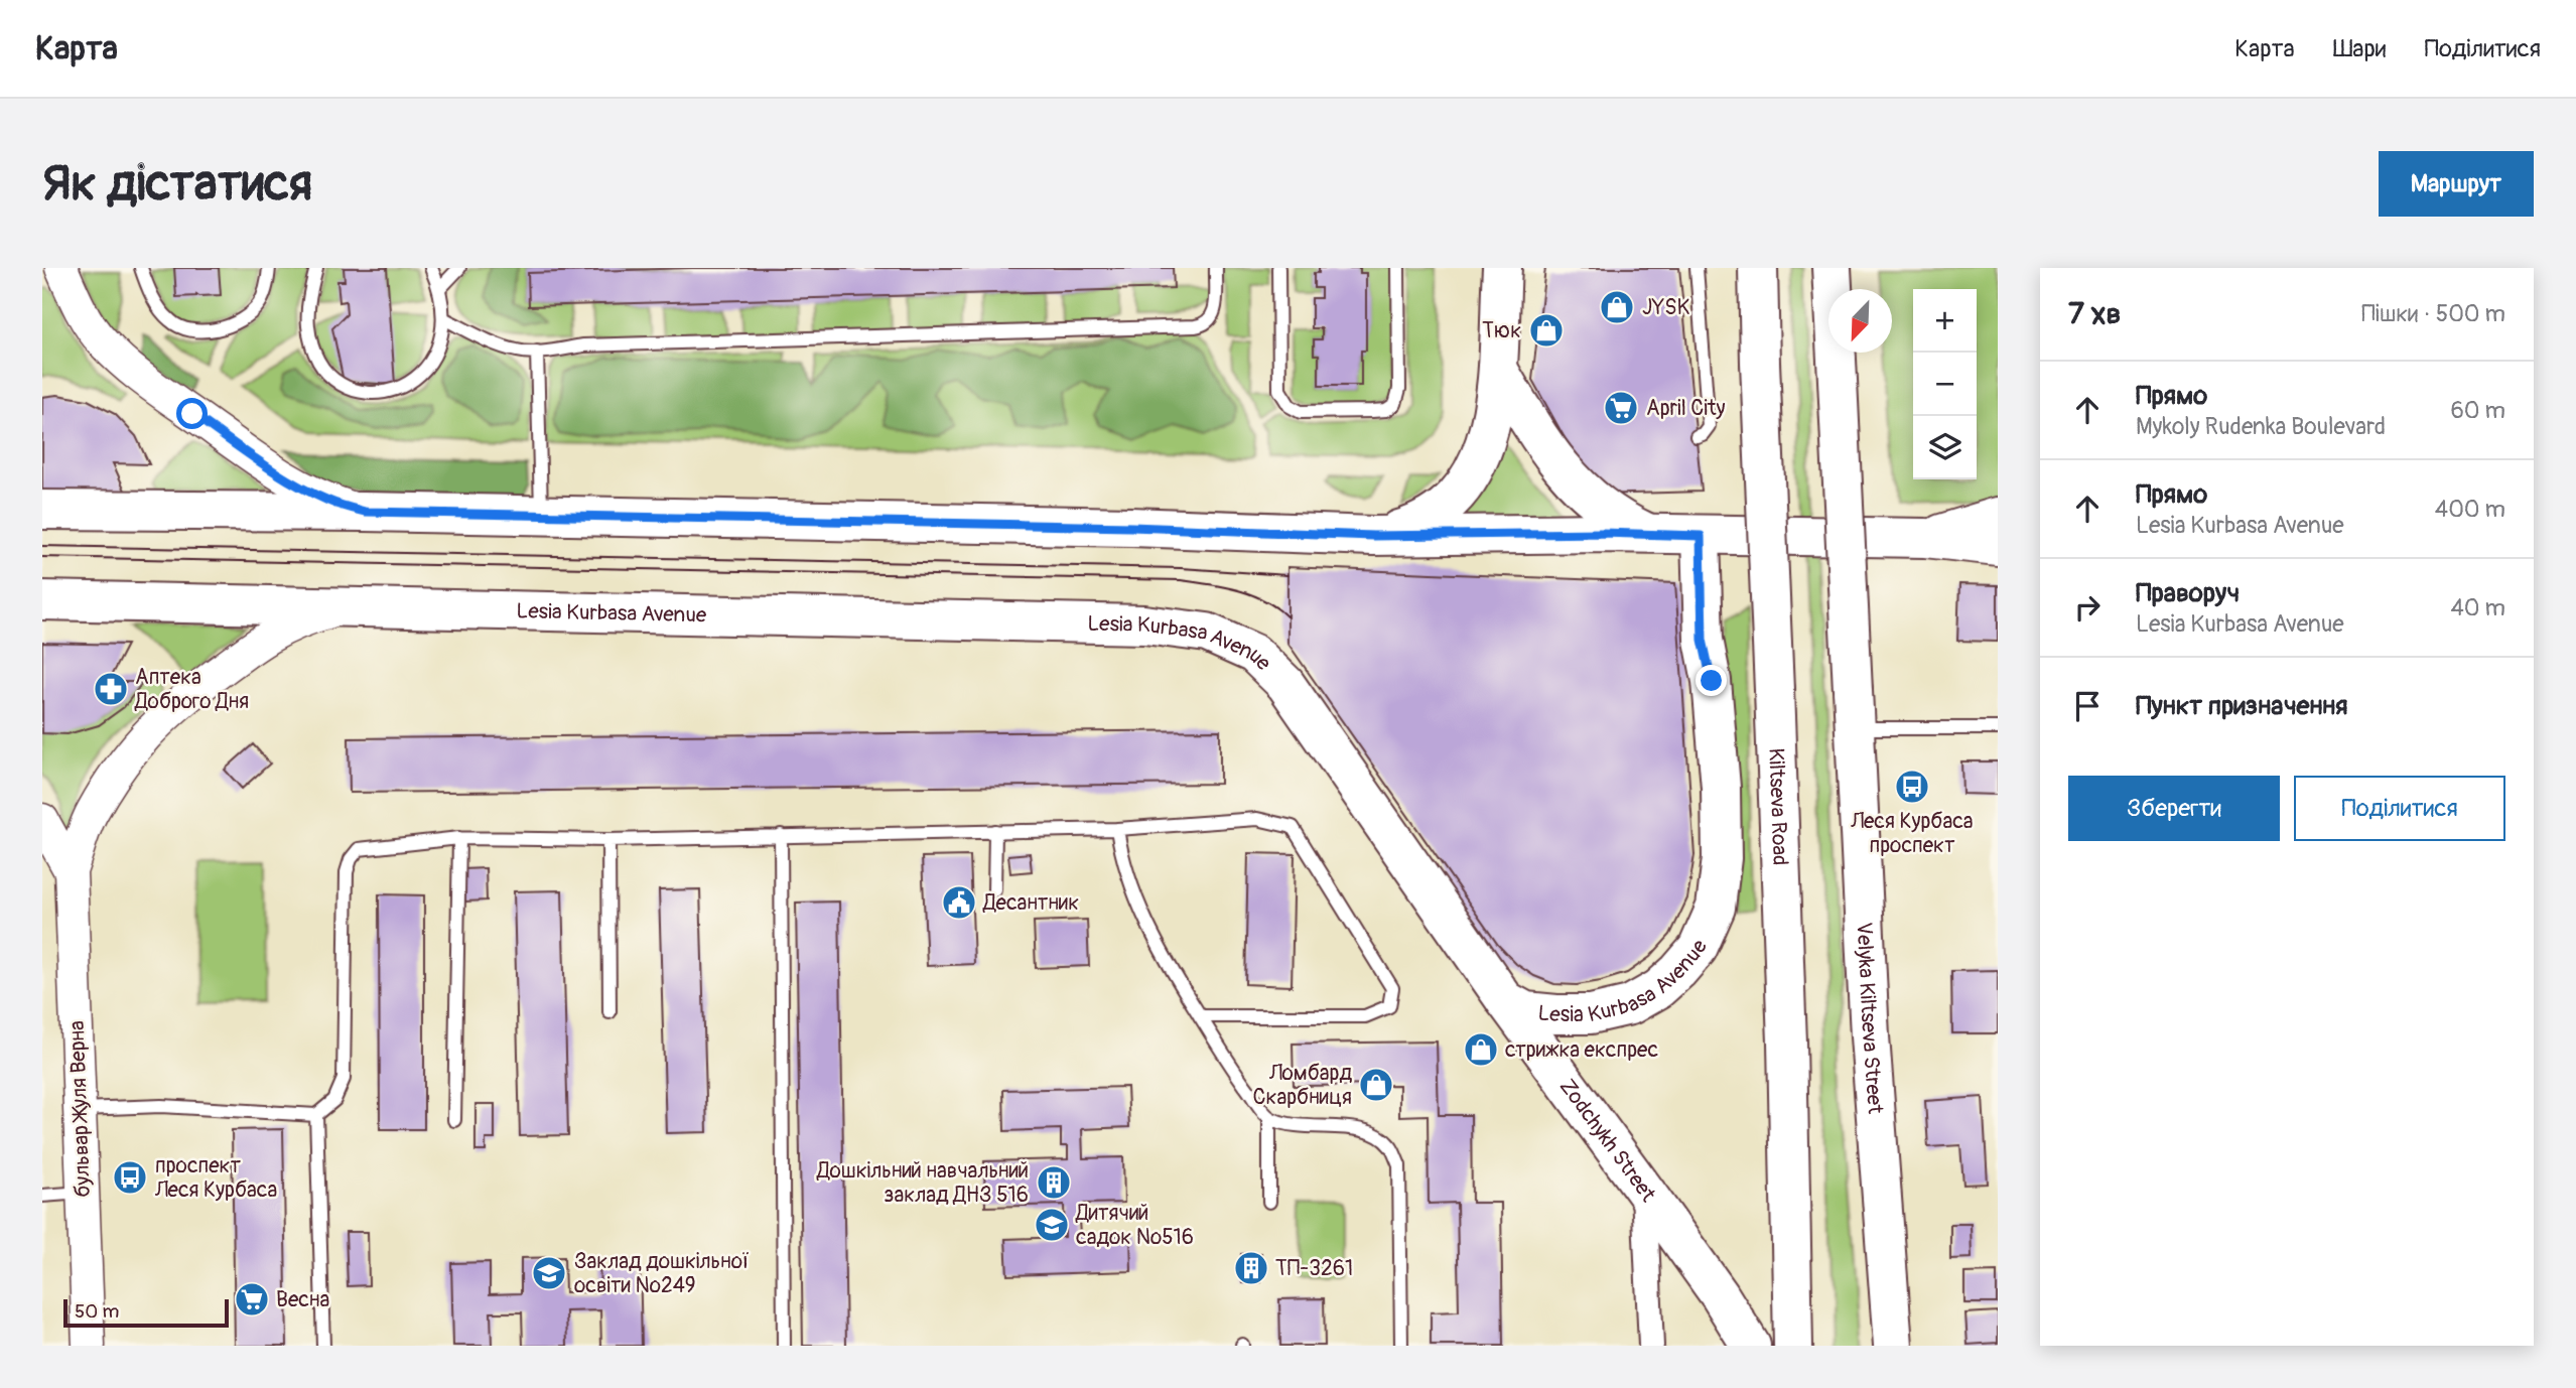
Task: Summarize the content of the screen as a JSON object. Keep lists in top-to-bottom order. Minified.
{"streets":{"main road":["Lesia Kurbasa Avenue","Kiltseva Road","Velyka Kiltseva Street","Zodchykh Street"],"street":["бульвар Жуля Верна"]},"crossings":[["Lesia Kurbasa Avenue","бульвар Жуля Верна"],["Lesia Kurbasa Avenue","Zodchykh Street"]],"places":{"shop":["JYSK","Тюк","стрижка експрес","Ломбард Скарбниця"],"supermarket":["April City","Весна"],"pharmacy":["Аптека Доброго Дня"],"bus stop":["Леся Курбаса проспект","проспект Леся Курбаса"],"public building":["Десантник"],"building":["Дошкільний навчальний заклад ДНЗ 516","ТП-3261"],"school or university":["Дитячий садок №516","Заклад дошкільної освіти №249"]},"scale_bar":"50 m","north":"bottom left","page":{"header":"Карта","nav":["Карта","Шари","Поділитися"],"buttons":["Маршрут",["Зберегти","Поділитися"]],"title":"Як дістатися","heading":["7 хв","Пішки · 500 m"],"map_buttons":["+","−"],"list":[["Прямо","Mykoly Rudenka Boulevard","60 m"],["Прямо","Lesia Kurbasa Avenue","400 m"],["Праворуч","Lesia Kurbasa Avenue","40 m"],"Пункт призначення"],"scale":"50 m"}}
